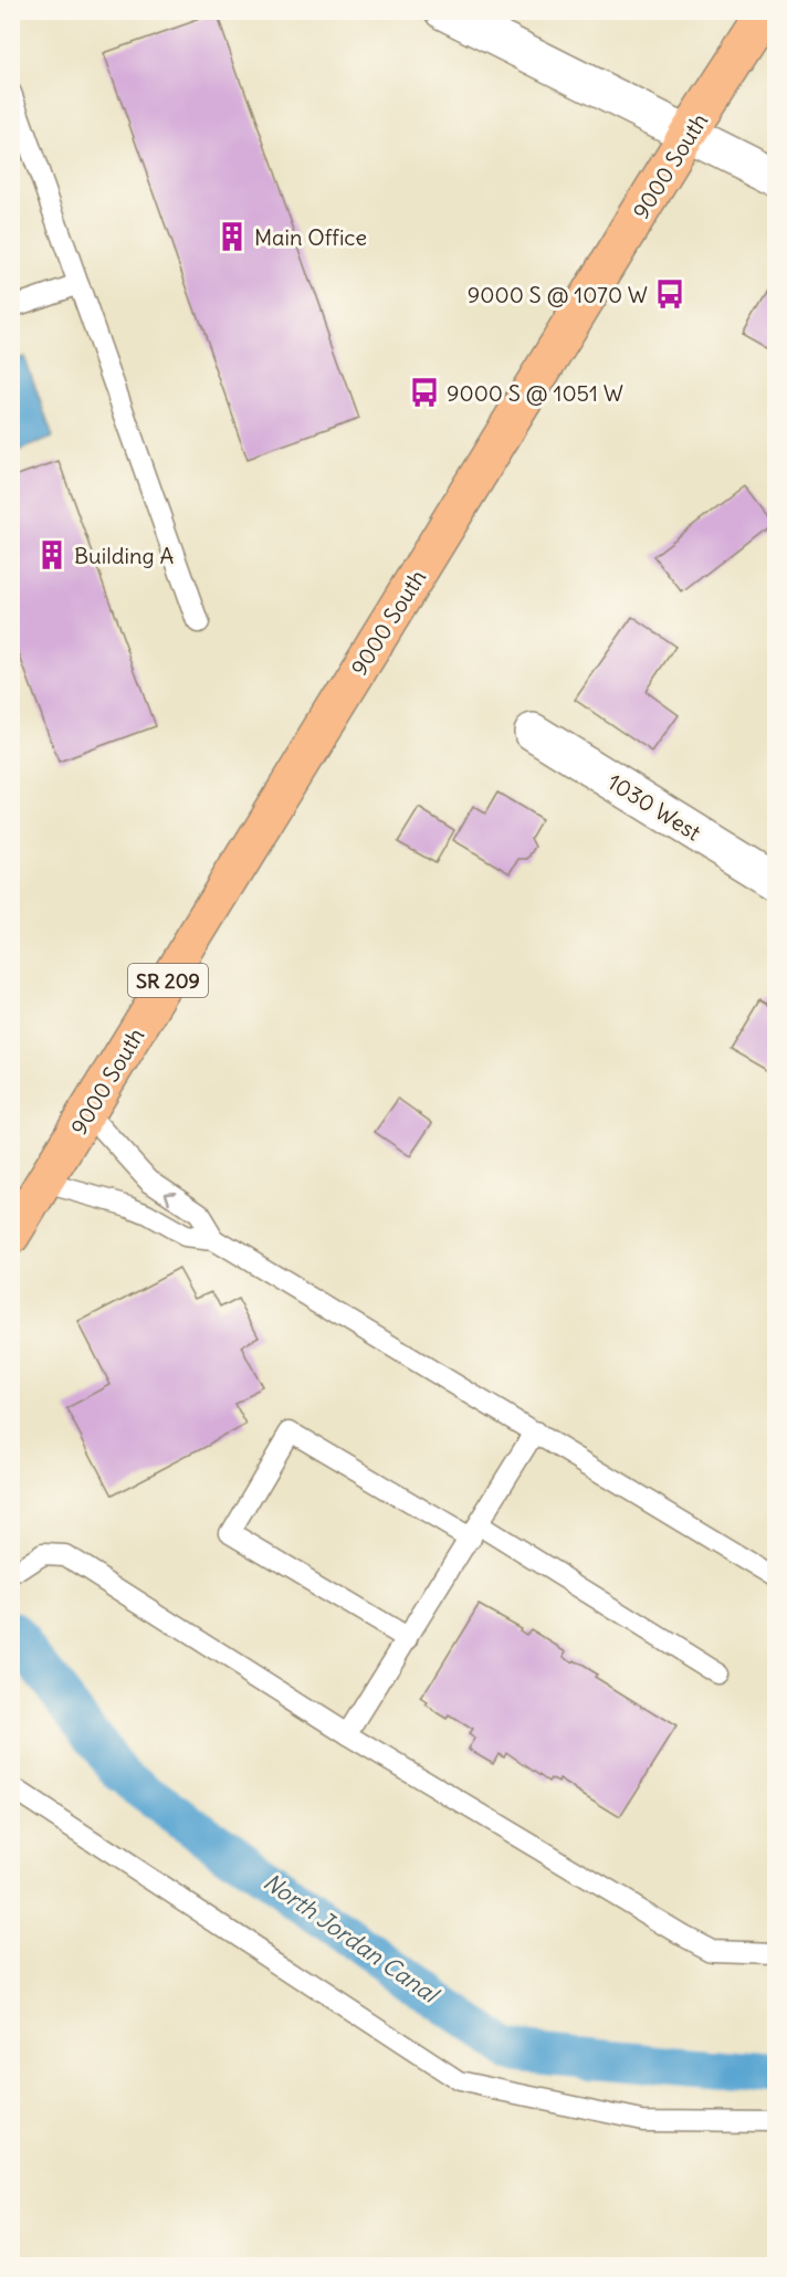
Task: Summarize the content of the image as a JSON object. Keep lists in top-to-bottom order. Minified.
{"streets":{"main road":["9000 South","SR 209"],"street":["1030 West"]},"water":["North Jordan Canal"],"places":{"building":["Main Office","Building A"],"bus stop":["9000 S @ 1070 W","9000 S @ 1051 W"]}}
